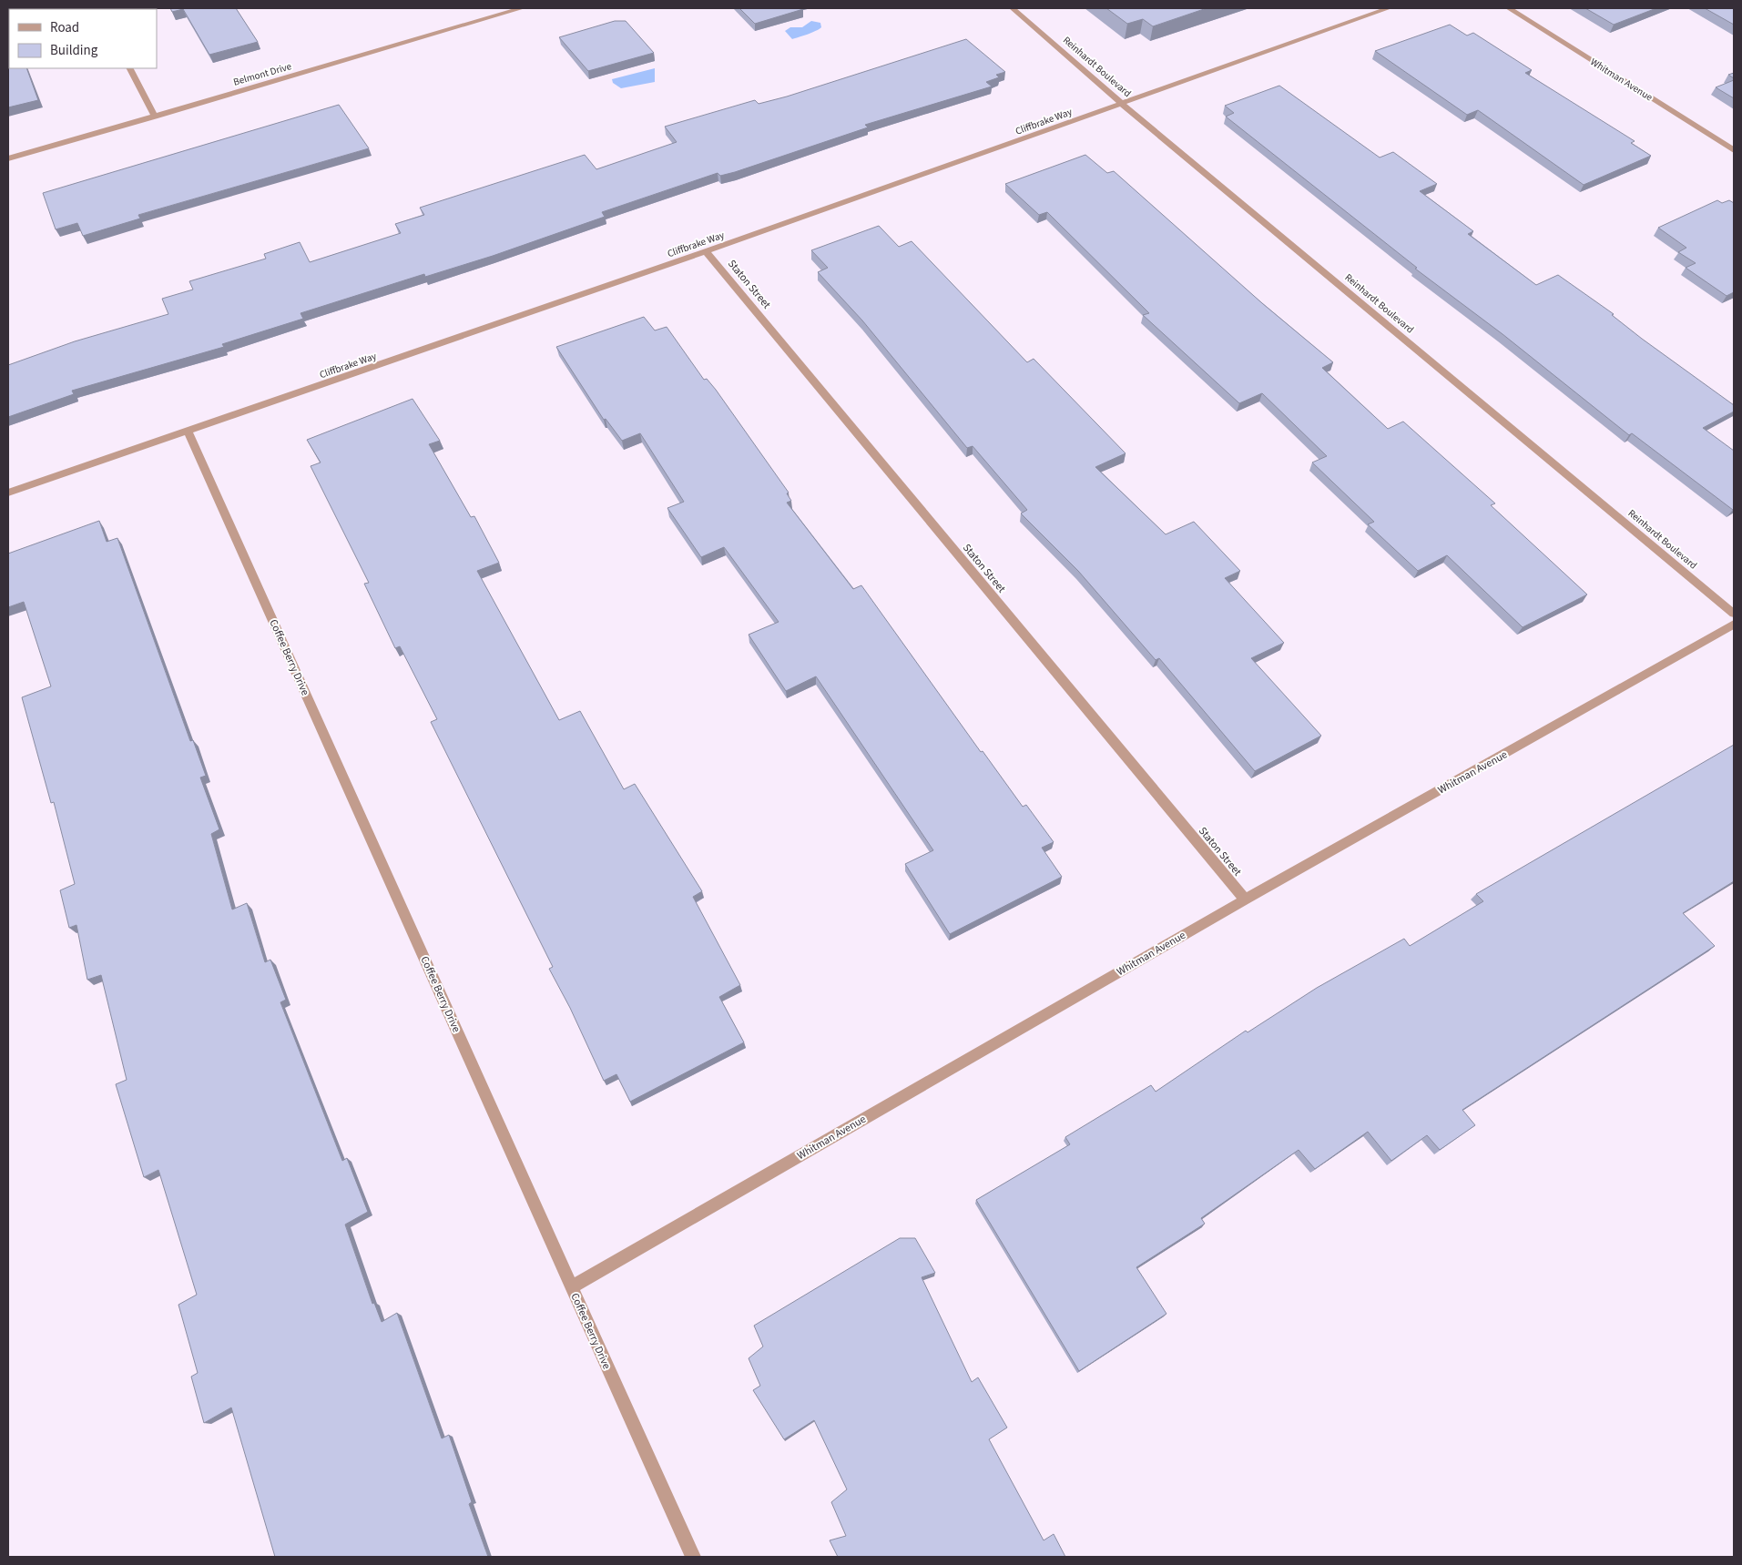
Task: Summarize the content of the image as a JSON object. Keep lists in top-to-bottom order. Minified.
{"streets":{"street":["Reinhardt Boulevard","Belmont Drive","Whitman Avenue","Cliffbrake Way","Staton Street","Coffee Berry Drive"]},"crossings":[["Reinhardt Boulevard","Cliffbrake Way"],["Whitman Avenue","Staton Street"],["Whitman Avenue","Coffee Berry Drive"],["Cliffbrake Way","Staton Street"],["Cliffbrake Way","Coffee Berry Drive"]],"legend":["Road","Building"]}
